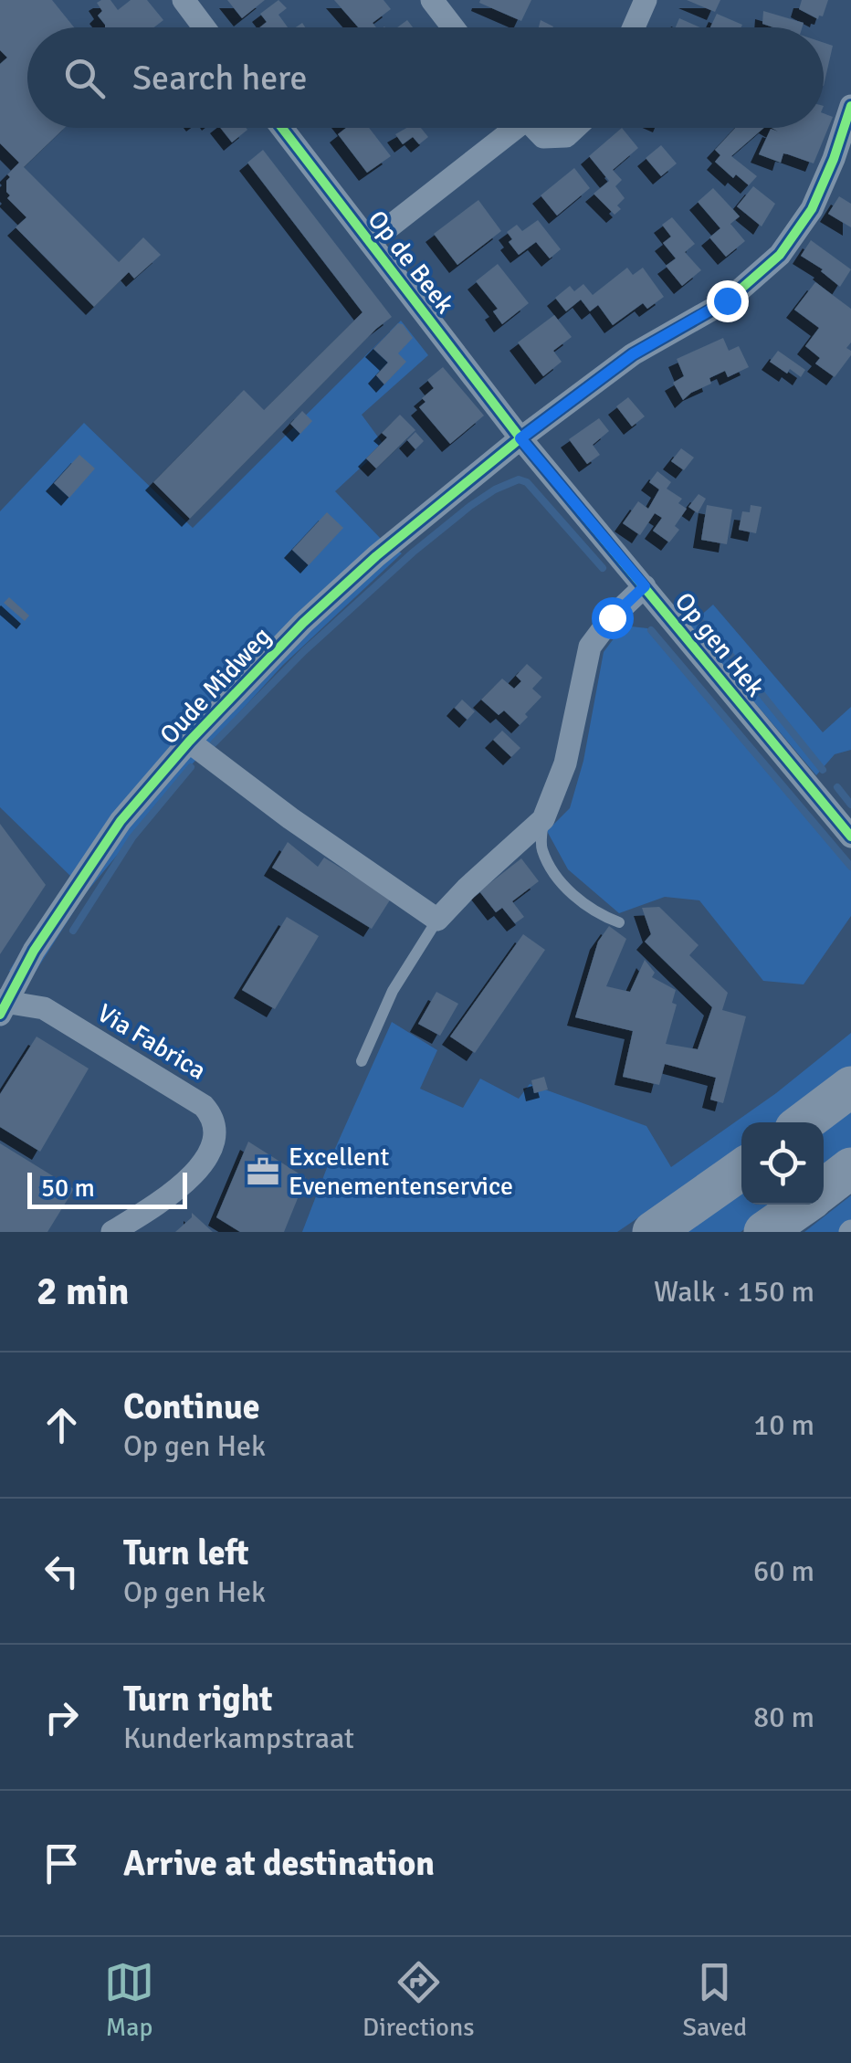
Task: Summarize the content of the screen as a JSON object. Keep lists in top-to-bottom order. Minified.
{"streets":{"street":["Op de Beek","Op gen Hek","Oude Midweg","Via Fabrica"]},"crossings":[["Op de Beek","Op gen Hek"],["Op de Beek","Oude Midweg"],["Op gen Hek","Oude Midweg"],["Oude Midweg","Via Fabrica"]],"places":{"office":["Excellent Evenementenservice"]},"scale_bar":"50 m","page":{"search":"Search here","scale":"50 m","heading":["2 min","Walk · 150 m"],"list":[["Continue","Op gen Hek","10 m"],["Turn left","Op gen Hek","60 m"],["Turn right","Kunderkampstraat","80 m"],"Arrive at destination"],"nav":["Map","Directions","Saved"]}}
